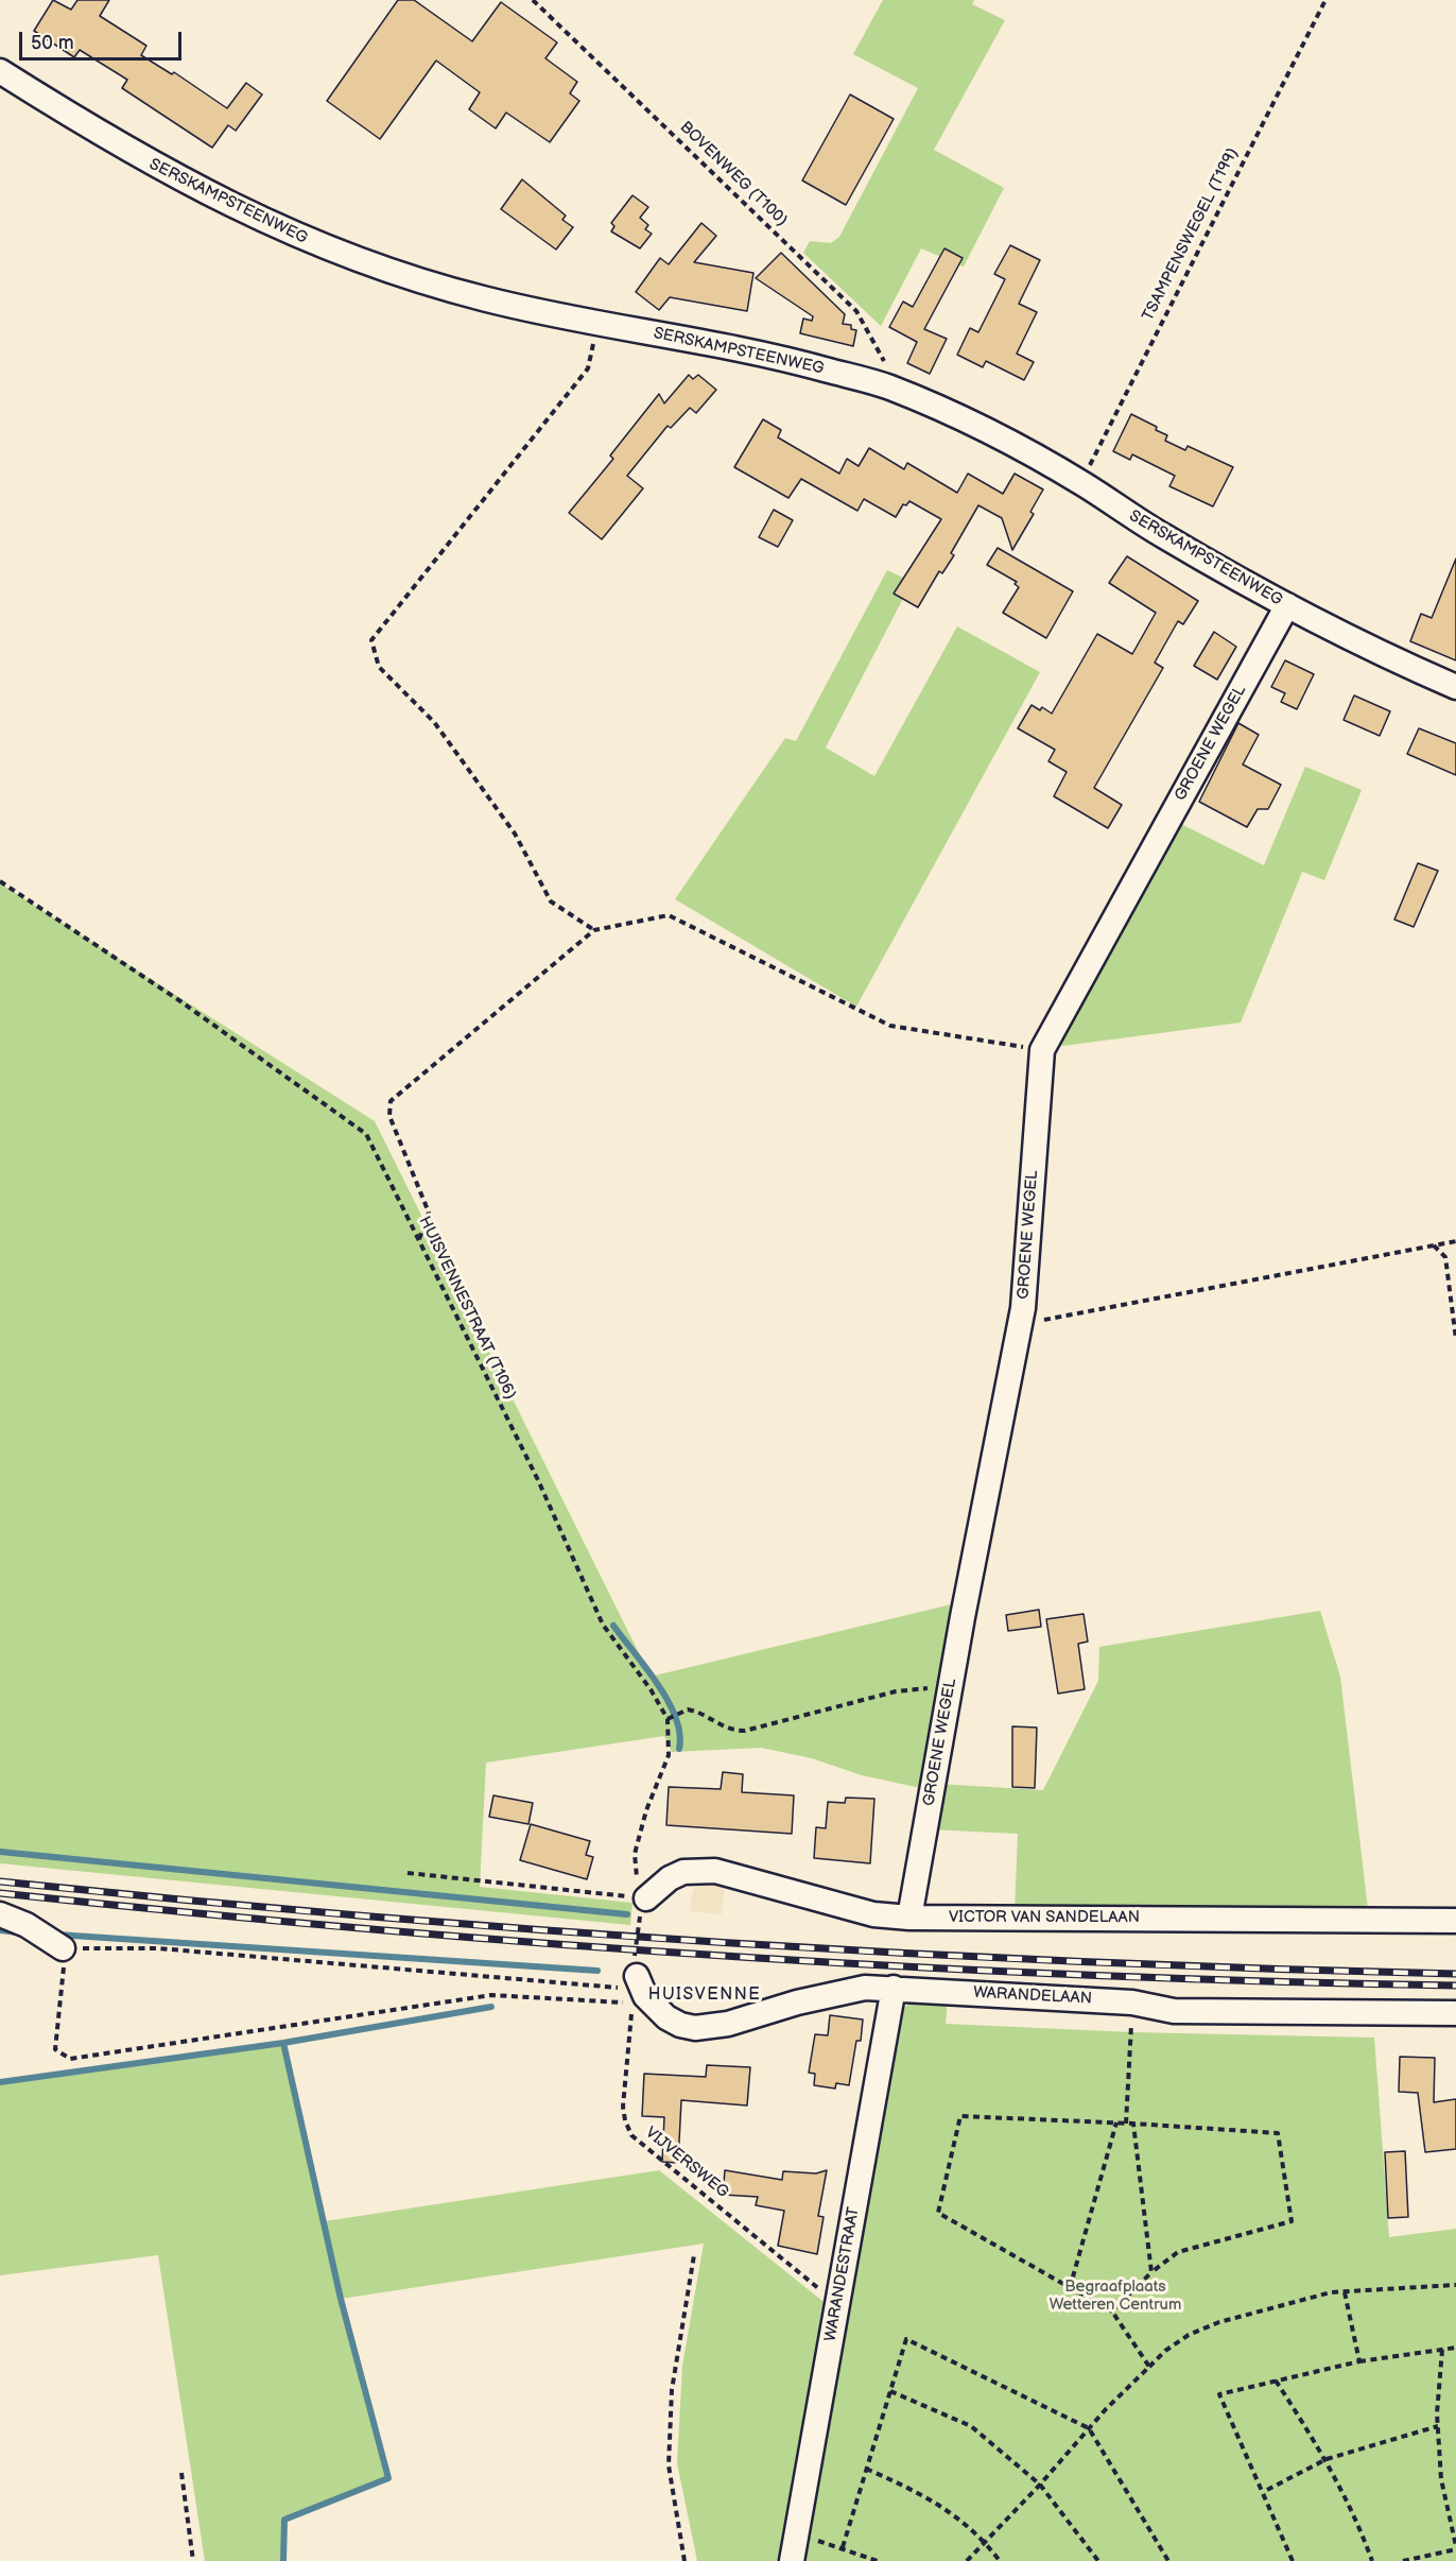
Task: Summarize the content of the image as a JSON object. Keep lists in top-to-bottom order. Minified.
{"streets":{"street":["SERSKAMPSTEENWEG","GROENE WEGEL","VICTOR VAN SANDELAAN","WARANDELAAN","WARANDESTRAAT"],"path":["BOVENWEG (T100)","TSAMPENSWEGEL (T199)","HUISVENNESTRAAT (T106)","VIJVERSWEG"]},"crossings":[["BOVENWEG (T100)","SERSKAMPSTEENWEG"],["SERSKAMPSTEENWEG","TSAMPENSWEGEL (T199)"],["SERSKAMPSTEENWEG","GROENE WEGEL"],["GROENE WEGEL","VICTOR VAN SANDELAAN"],["HUISVENNESTRAAT (T106)","VICTOR VAN SANDELAAN"],["WARANDELAAN","VIJVERSWEG"],["WARANDELAAN","WARANDESTRAAT"],["VIJVERSWEG","WARANDESTRAAT"]],"districts":["HUISVENNE"],"parks":["Begraafplaats Wetteren Centrum"],"scale_bar":"50 m"}
